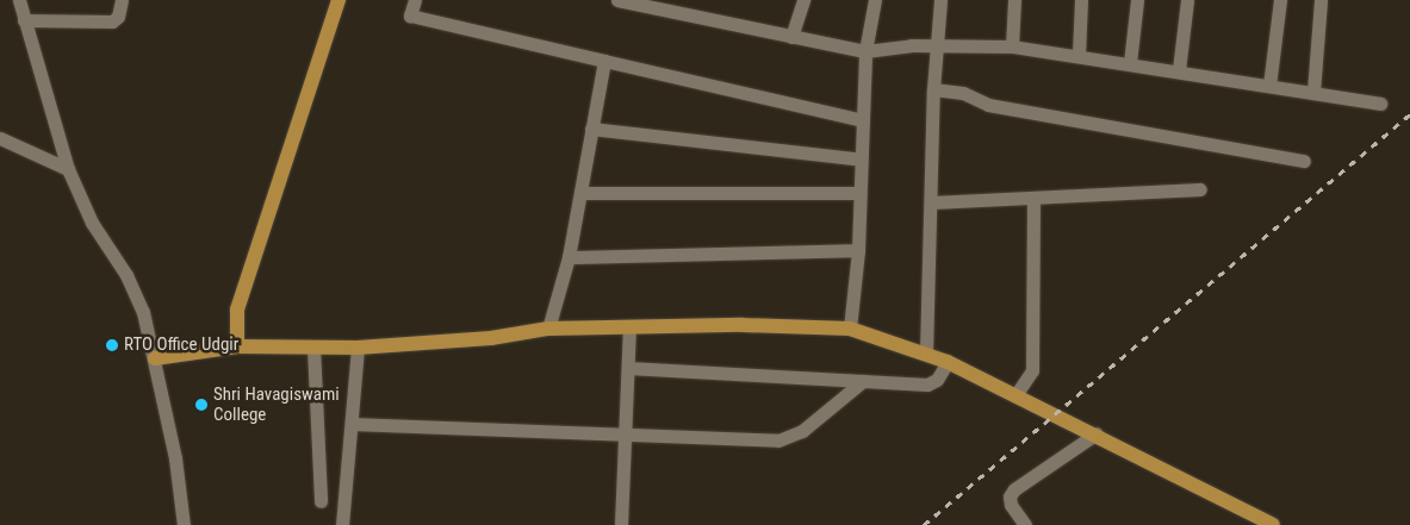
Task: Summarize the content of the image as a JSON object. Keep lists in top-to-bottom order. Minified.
{"places":["RTO Office Udgir","Shri Havagiswami College"]}
